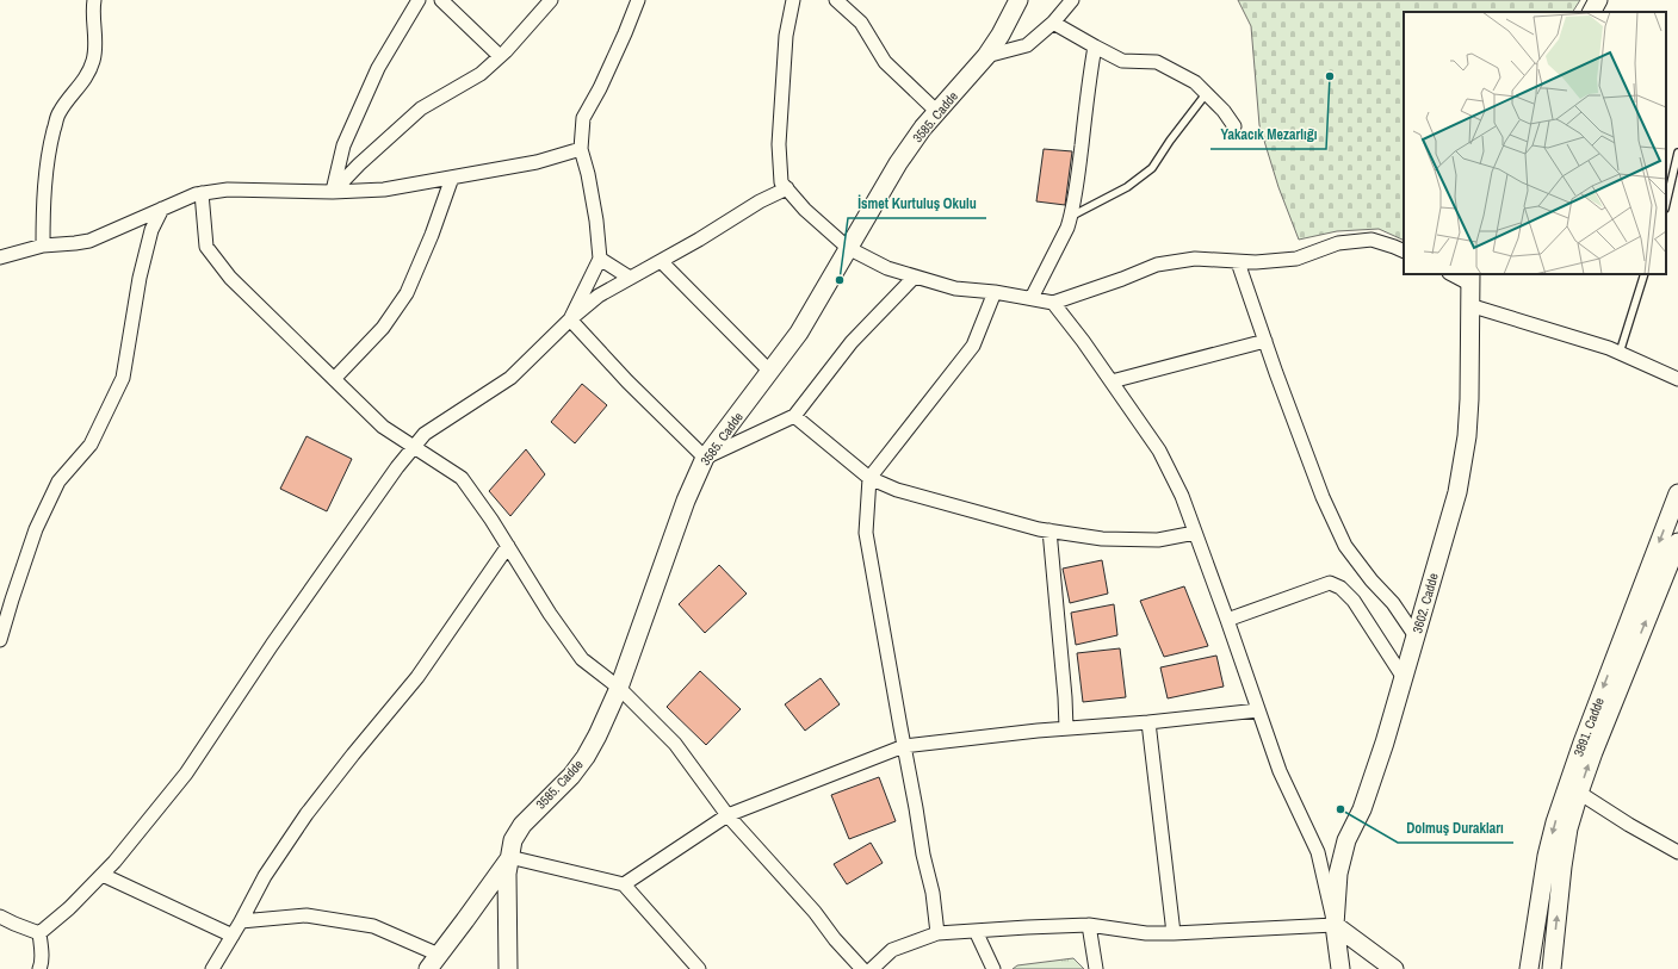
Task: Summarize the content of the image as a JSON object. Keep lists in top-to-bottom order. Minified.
{"streets":{"main road":["3585. Cadde","3602. Cadde","3891. Cadde"]},"places":["Yakacık Mezarlığı","İsmet Kurtuluş Okulu","Dolmuş Durakları"]}
